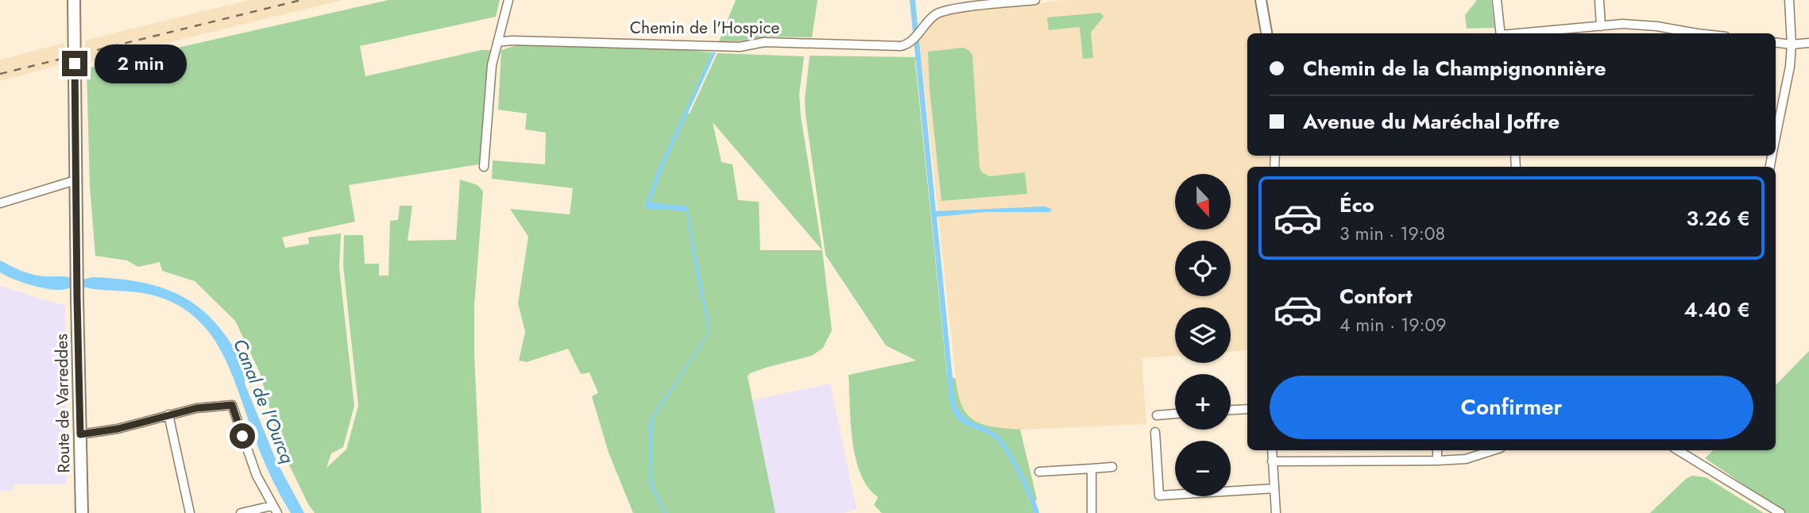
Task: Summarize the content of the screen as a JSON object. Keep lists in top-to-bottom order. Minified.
{"streets":{"main road":["Route de Varreddes"],"street":["Chemin de l'Hospice"]},"water":["Canal de l'Ourcq"],"north":"bottom","page":{"banner":["Chemin de la Champignonnière","Avenue du Maréchal Joffre"],"bubble":"2 min","map_buttons":["+","−"],"list":[{"name":"Éco","note":"3 min · 19:08","value":"3.26 €"},{"name":"Confort","note":"4 min · 19:09","value":"4.40 €"}],"buttons":"Confirmer"}}
